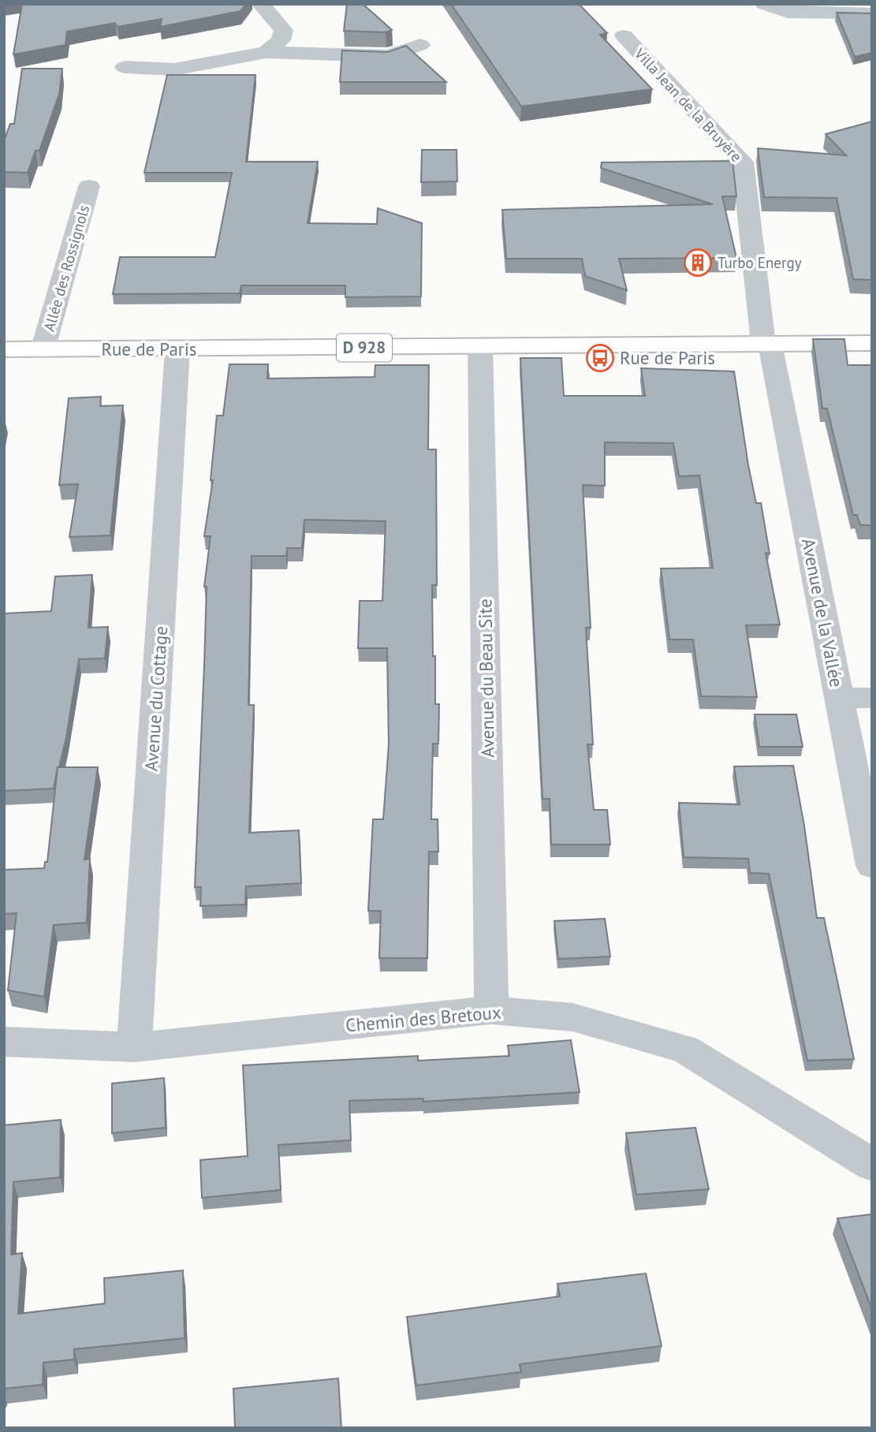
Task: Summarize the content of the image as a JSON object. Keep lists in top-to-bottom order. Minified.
{"streets":{"main road":["D 928","Rue de Paris"],"street":["Villa Jean de la Bruyère","Allée des Rossignols","Avenue de la Vallée","Avenue du Beau Site","Avenue du Cottage","Chemin des Bretoux"]},"crossings":[["Villa Jean de la Bruyère","D 928"],["Villa Jean de la Bruyère","Rue de Paris"],["Villa Jean de la Bruyère","Avenue de la Vallée"],["Allée des Rossignols","Rue de Paris"],["D 928","Rue de Paris"],["D 928","Avenue de la Vallée"],["Rue de Paris","Avenue de la Vallée"],["Rue de Paris","Avenue du Beau Site"],["Rue de Paris","Avenue du Cottage"],["Avenue du Beau Site","Chemin des Bretoux"],["Avenue du Cottage","Chemin des Bretoux"]],"places":{"building":["Turbo Energy"],"bus stop":["Rue de Paris"]}}
